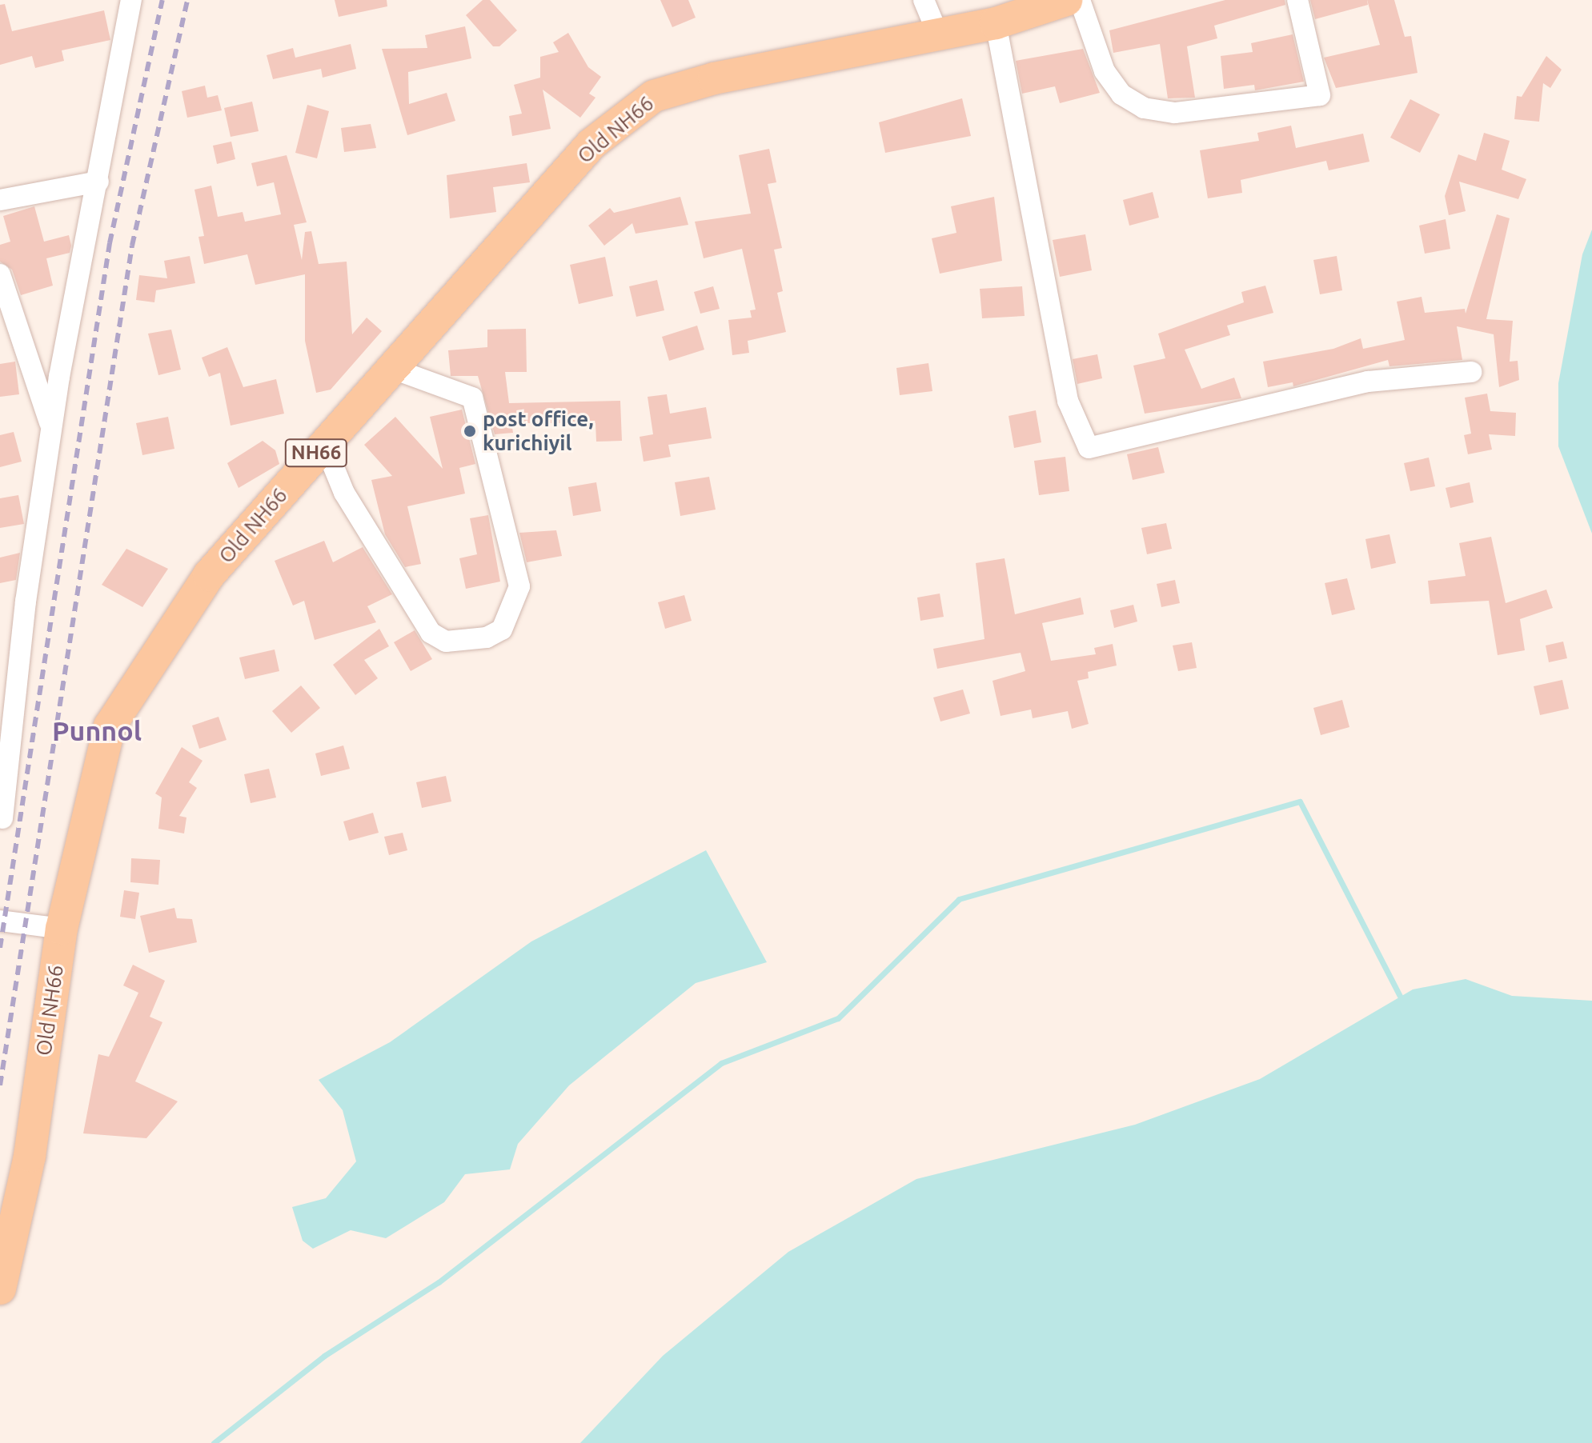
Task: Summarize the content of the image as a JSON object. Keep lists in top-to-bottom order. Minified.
{"streets":{"main road":["Old NH66","NH66"]},"districts":["Punnol"],"places":["post office, kurichiyil"]}
